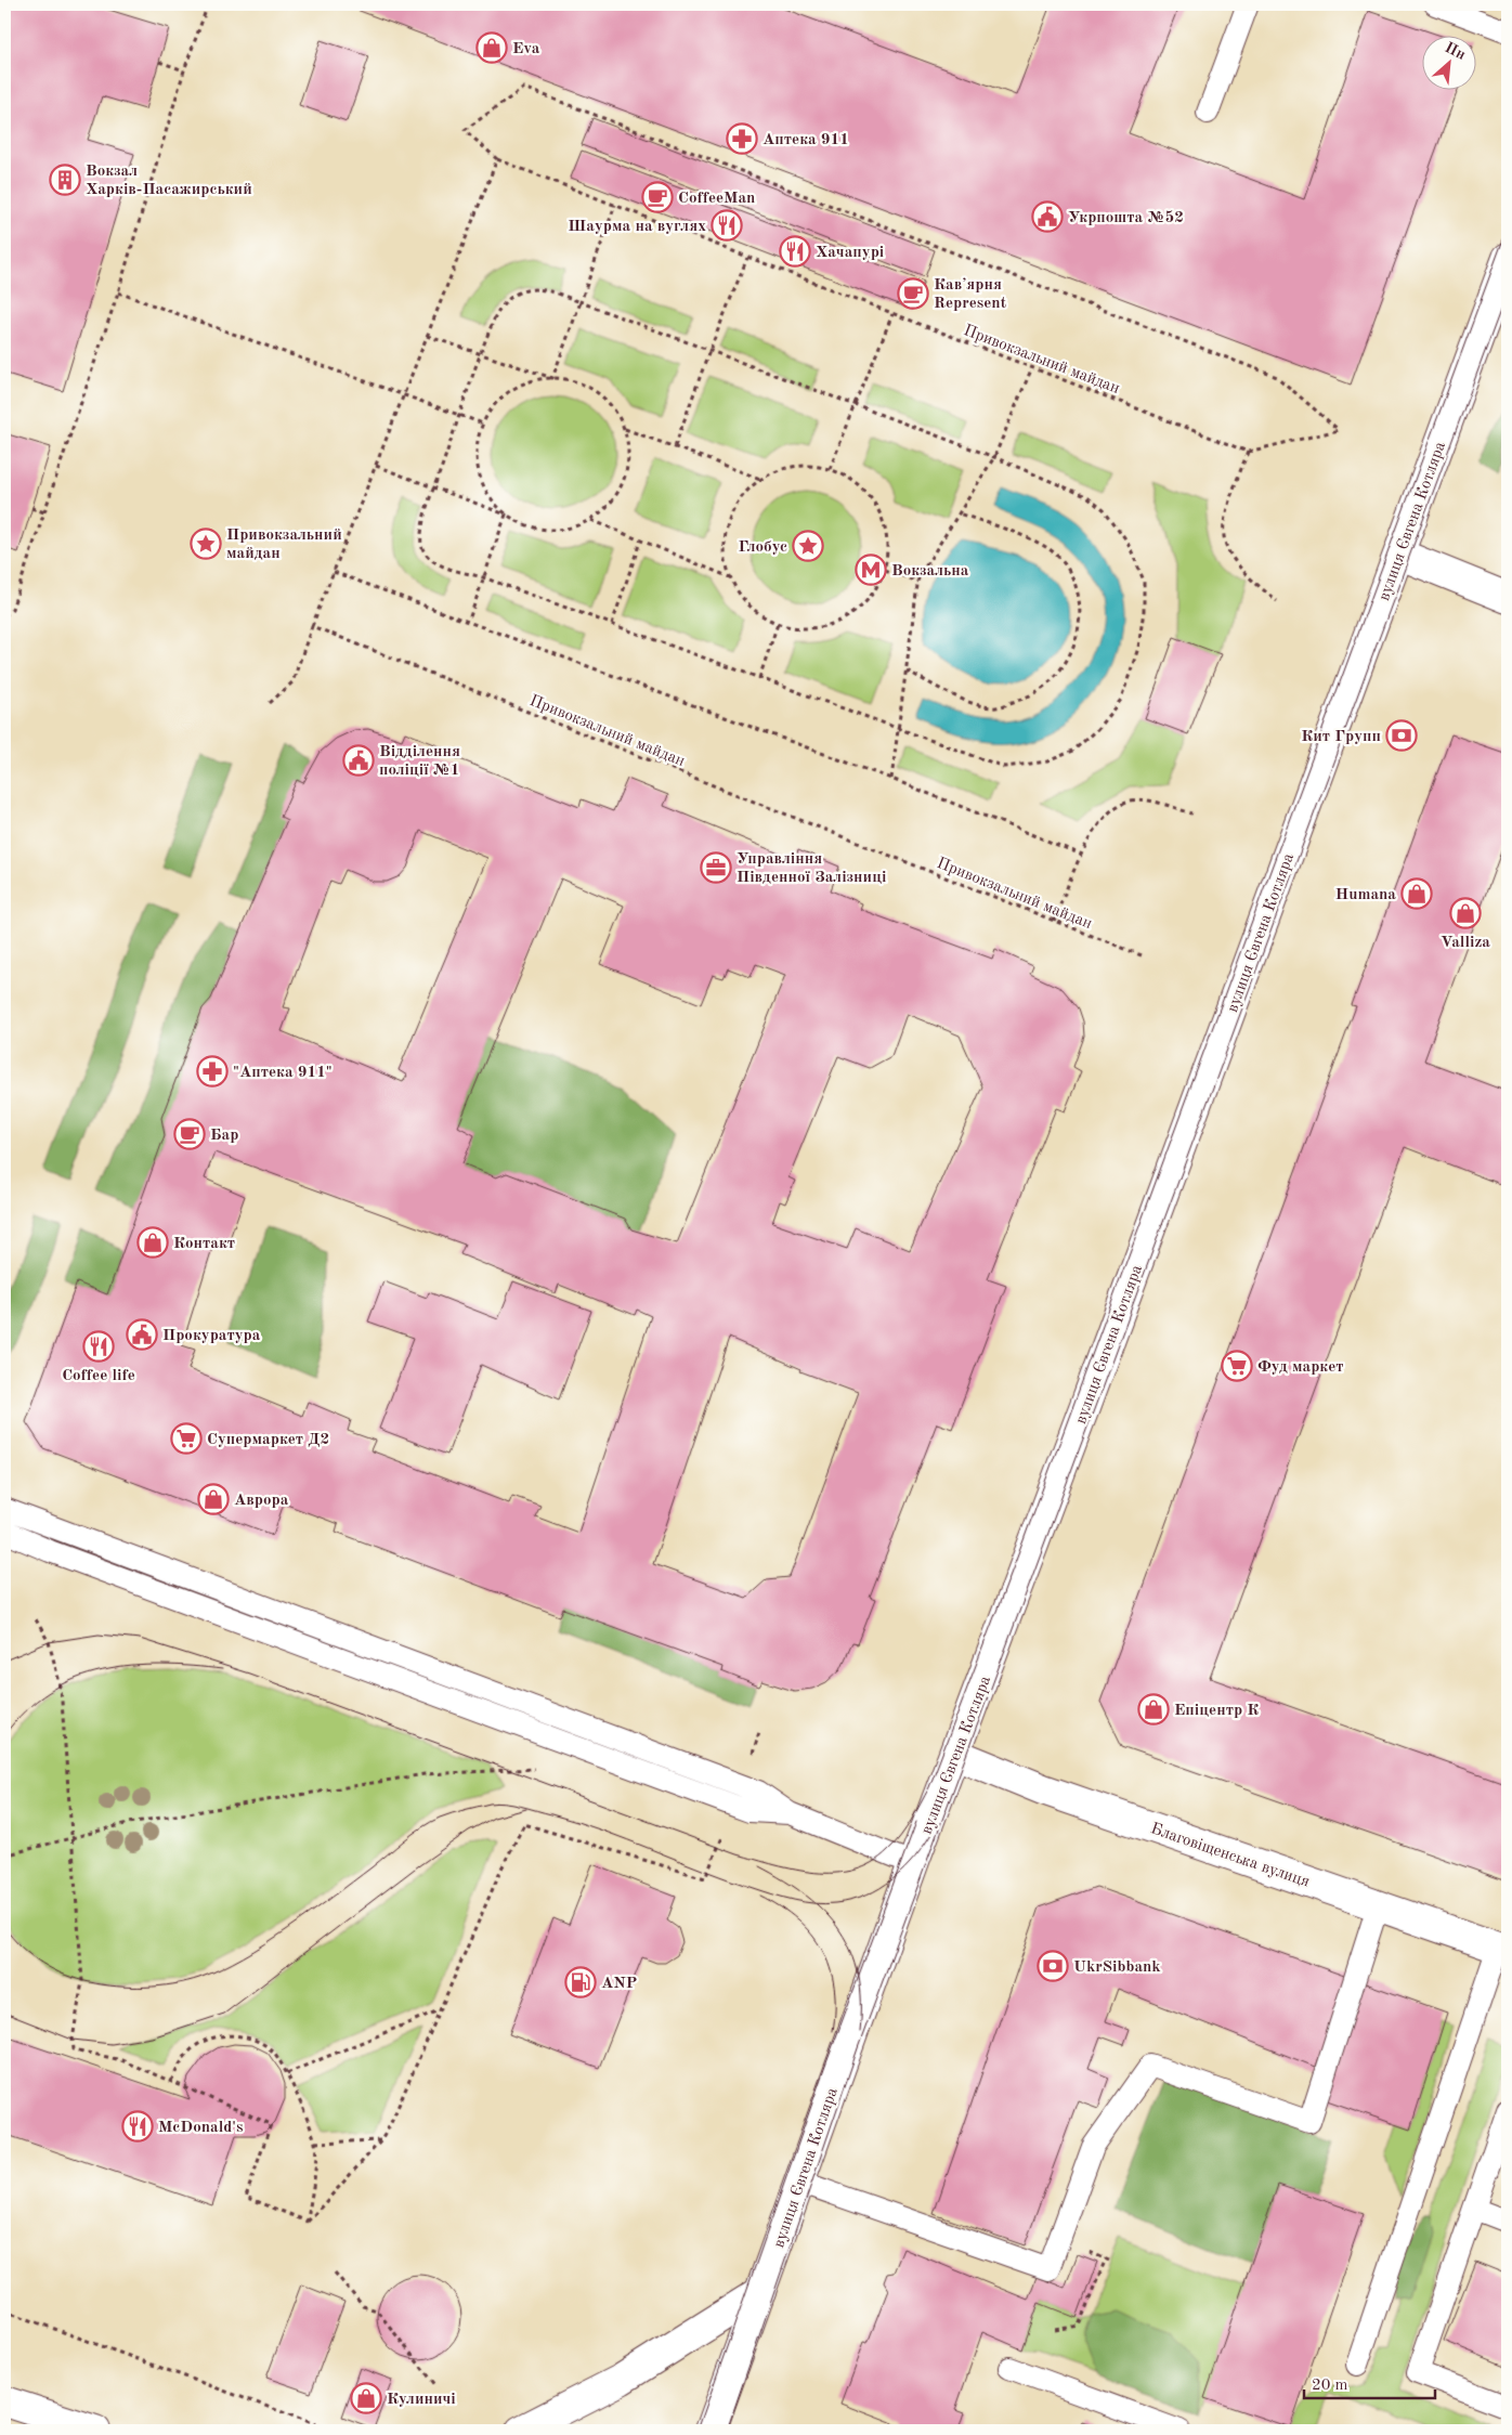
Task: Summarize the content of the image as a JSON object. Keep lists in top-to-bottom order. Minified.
{"streets":{"main road":["вулиця Євгена Котляра","Благовіщенська вулиця"],"path":["Привокзальний майдан"]},"crossings":[["вулиця Євгена Котляра","Благовіщенська вулиця"]],"places":{"shop":["Eva","Humana","Valliza","Контакт","Аврора","Епіцентр К","Кулиничі"],"pharmacy":["Аптека 911","\"Аптека 911\""],"building":["Вокзал Харків-Пасажирський"],"cafe":["CoffeeMan","Кавʼярня Represent","Бар"],"public building":["Укрпошта №52","Відділення поліції №1","Прокуратура"],"restaurant":["Шаурма на вуглях","Хачапурі","Coffee life","McDonald's"],"place":["Привокзальний майдан","Глобус"],"metro station":["Вокзальна"],"bank":["Кит Групп","UkrSibbank"],"office":["Управління Південної Залізниці"],"supermarket":["Фуд маркет","Супермаркет Д2"],"fuel station":["ANP"]},"scale_bar":"20 m","north":"top right"}
